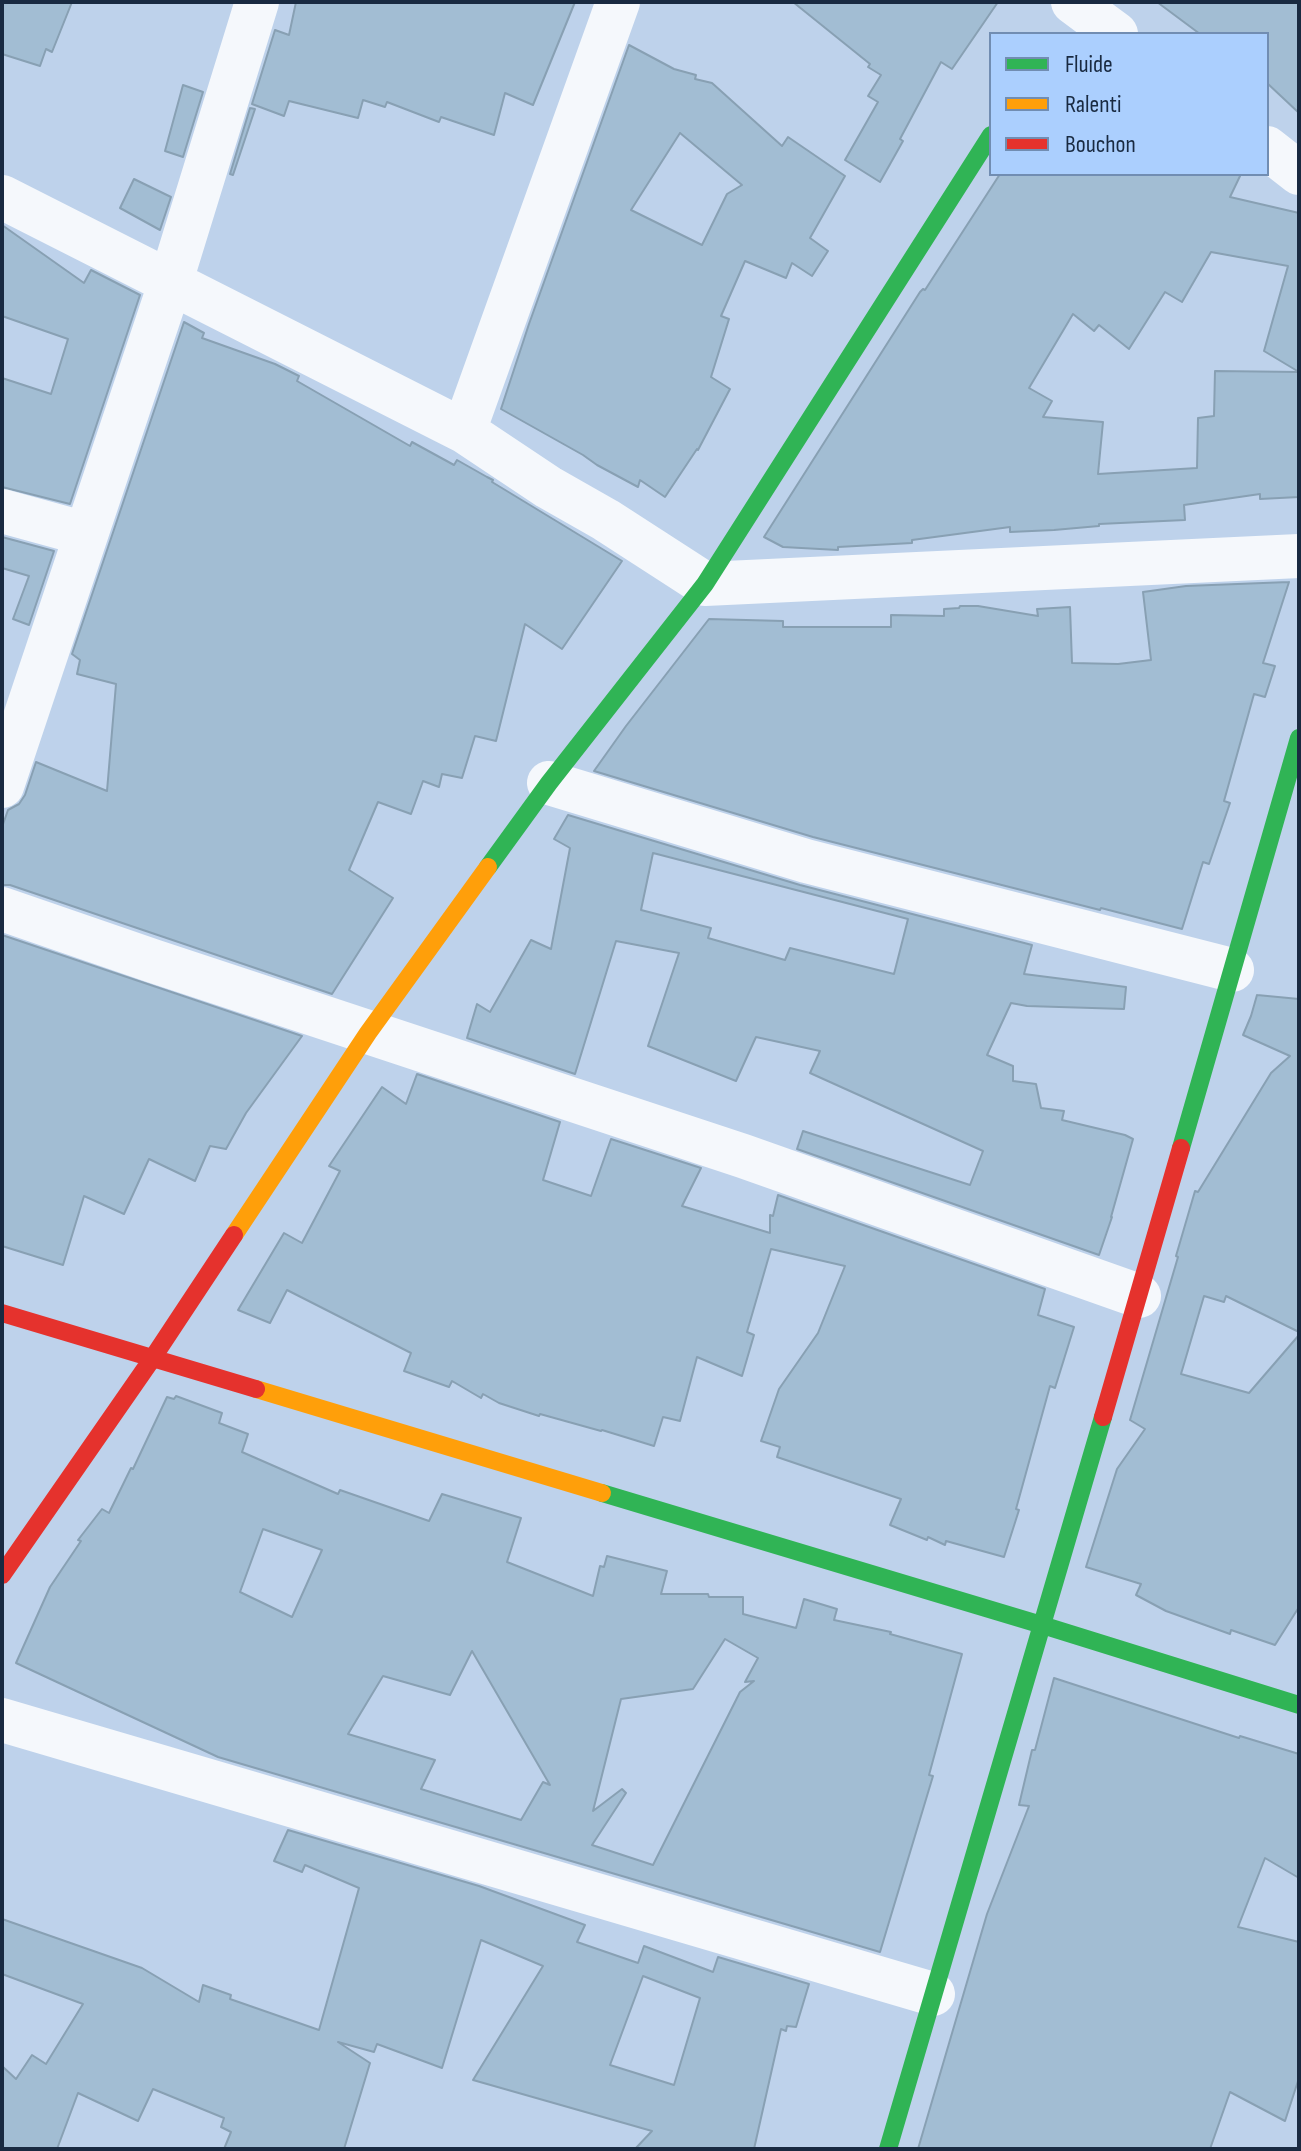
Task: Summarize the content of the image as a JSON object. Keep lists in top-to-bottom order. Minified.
{"legend":["Fluide","Ralenti","Bouchon"]}
